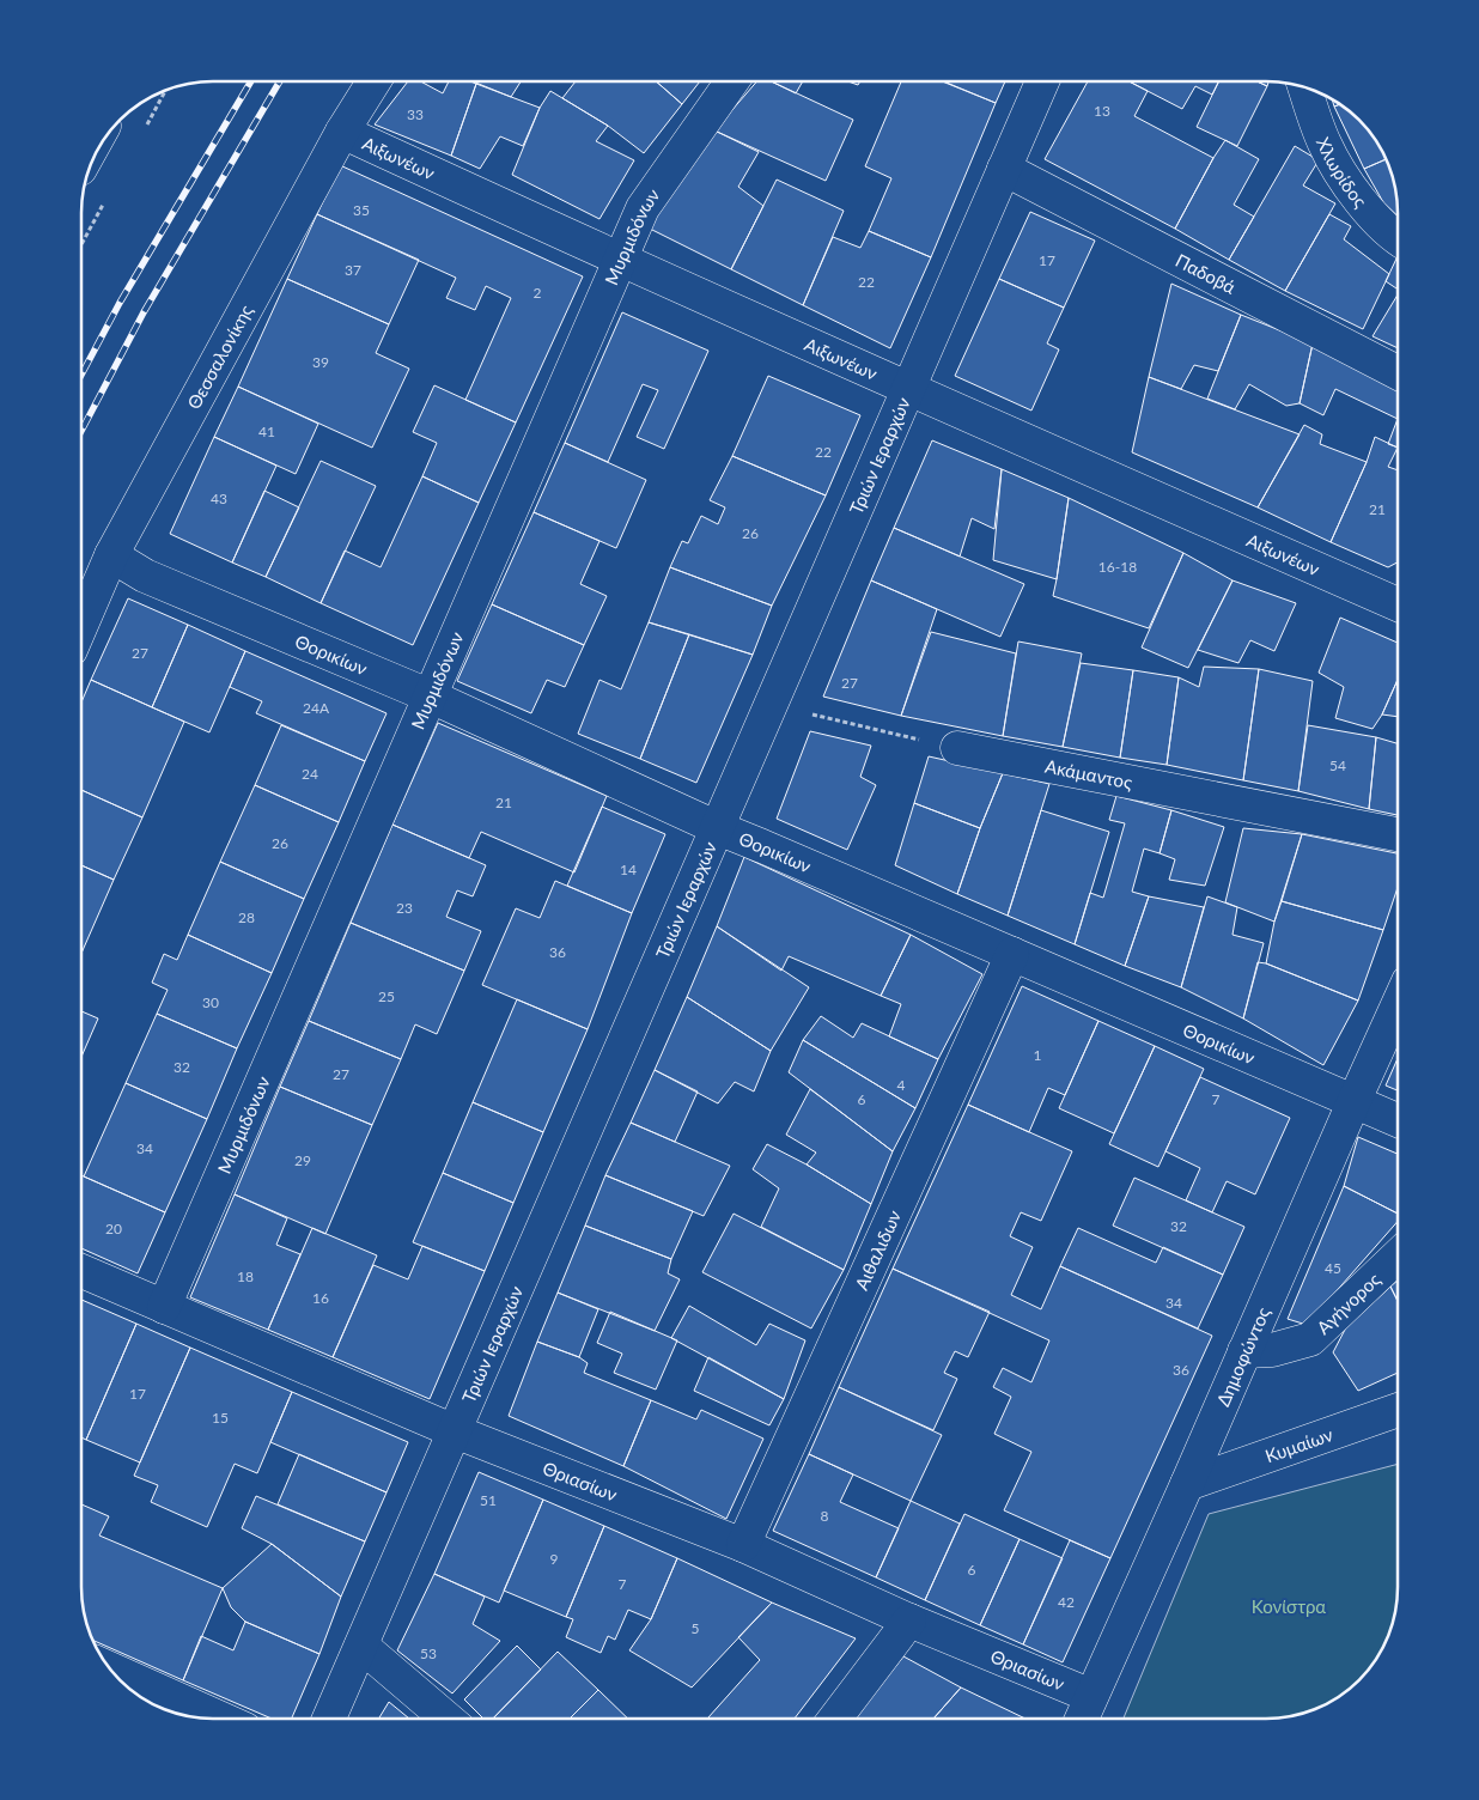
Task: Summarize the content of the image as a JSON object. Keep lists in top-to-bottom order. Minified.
{"streets":{"street":["Αιξωνέων","Χλωρίδος","Μυρμιδόνων","Παδοβά","Θεσσαλονίκης","Τριών Ιεραρχών","Θορικίων","Ακάμαντος","Αιθαλιδων","Αγήνορος","Δημοφώντος","Κυμαίων","Θριασίων"]},"crossings":[["Αιξωνέων","Μυρμιδόνων"],["Αιξωνέων","Θεσσαλονίκης"],["Αιξωνέων","Τριών Ιεραρχών"],["Μυρμιδόνων","Θορικίων"],["Μυρμιδόνων","Θριασίων"],["Παδοβά","Τριών Ιεραρχών"],["Θεσσαλονίκης","Θορικίων"],["Τριών Ιεραρχών","Θορικίων"],["Τριών Ιεραρχών","Θριασίων"],["Θορικίων","Αιθαλιδων"],["Θορικίων","Δημοφώντος"],["Αιθαλιδων","Θριασίων"],["Αγήνορος","Δημοφώντος"],["Δημοφώντος","Κυμαίων"],["Δημοφώντος","Θριασίων"]],"parks":["Κονίστρα"],"house_numbers":["13","33","35","17","37","22","2","39","41","22","43","21","26","16-18","27","27","24A","54","24","21","26","14","23","28","36","25","30","1","32","27","4","6","7","34","29","32","20","45","18","16","34","36","17","15","51","8","9","6","7","42","5","53"]}
